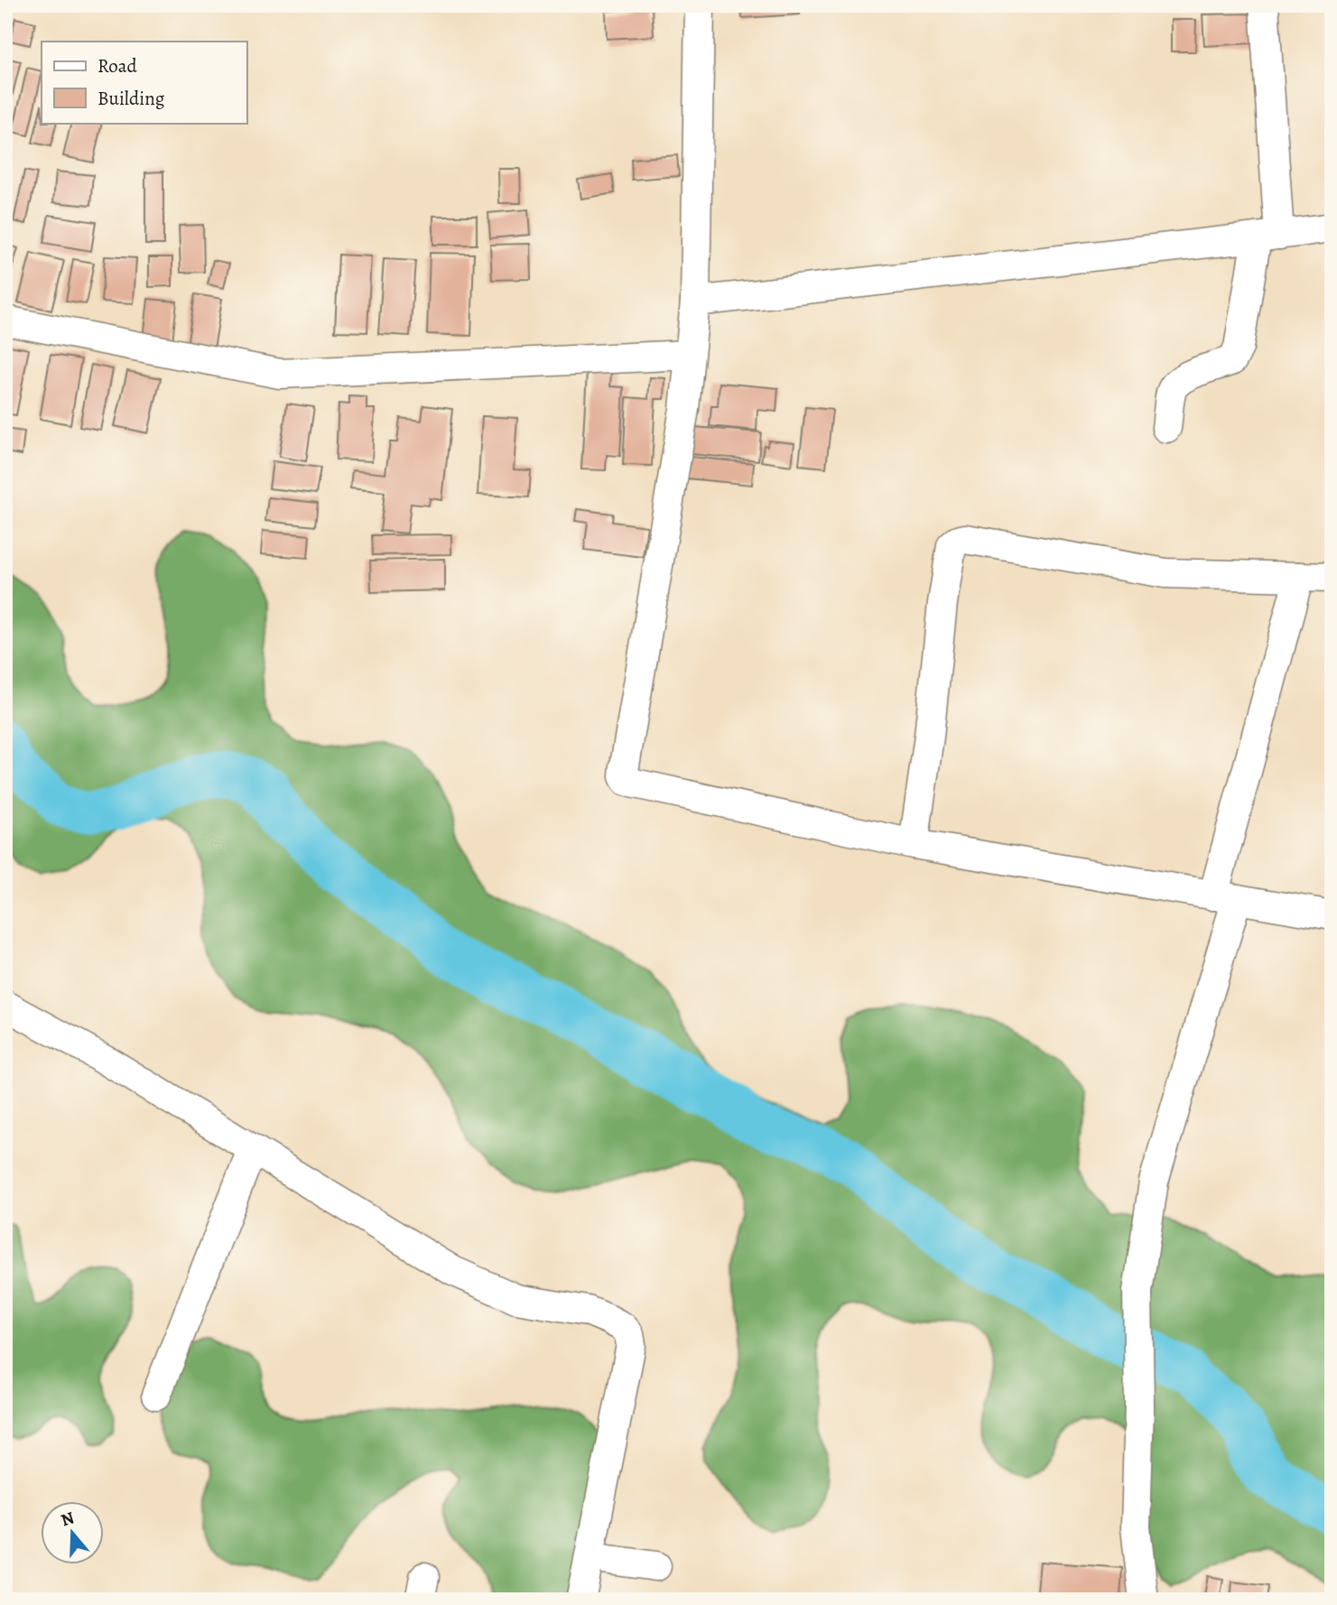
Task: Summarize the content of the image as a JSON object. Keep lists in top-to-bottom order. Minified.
{"legend":["Road","Building"],"north":"top"}
